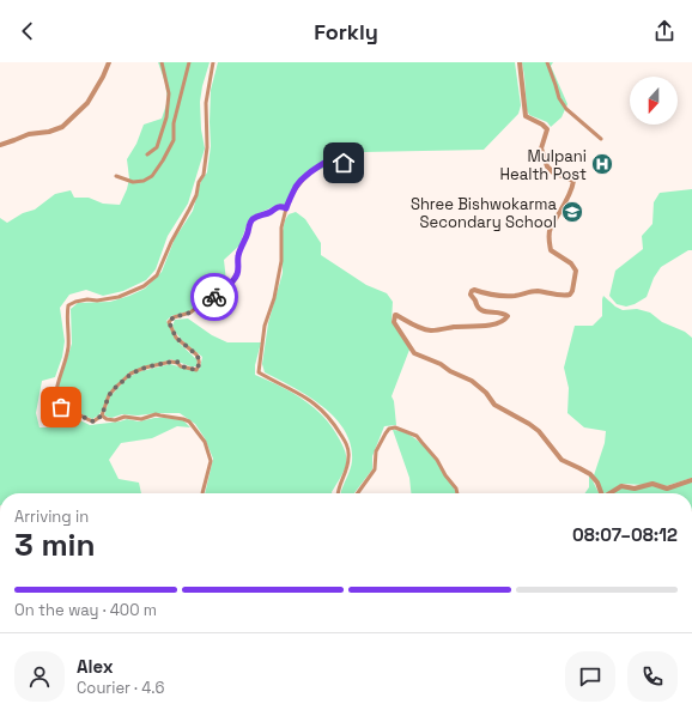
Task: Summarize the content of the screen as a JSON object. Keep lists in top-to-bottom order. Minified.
{"places":{"hospital":["Mulpani Health Post"],"school or university":["Shree Bishwokarma Secondary School"]},"north":"bottom","page":{"header":"Forkly","heading":["3 min","Arriving in","08:07–08:12"],"panel":["Alex","Courier · 4.6"],"bar":"On the way · 400 m"}}
